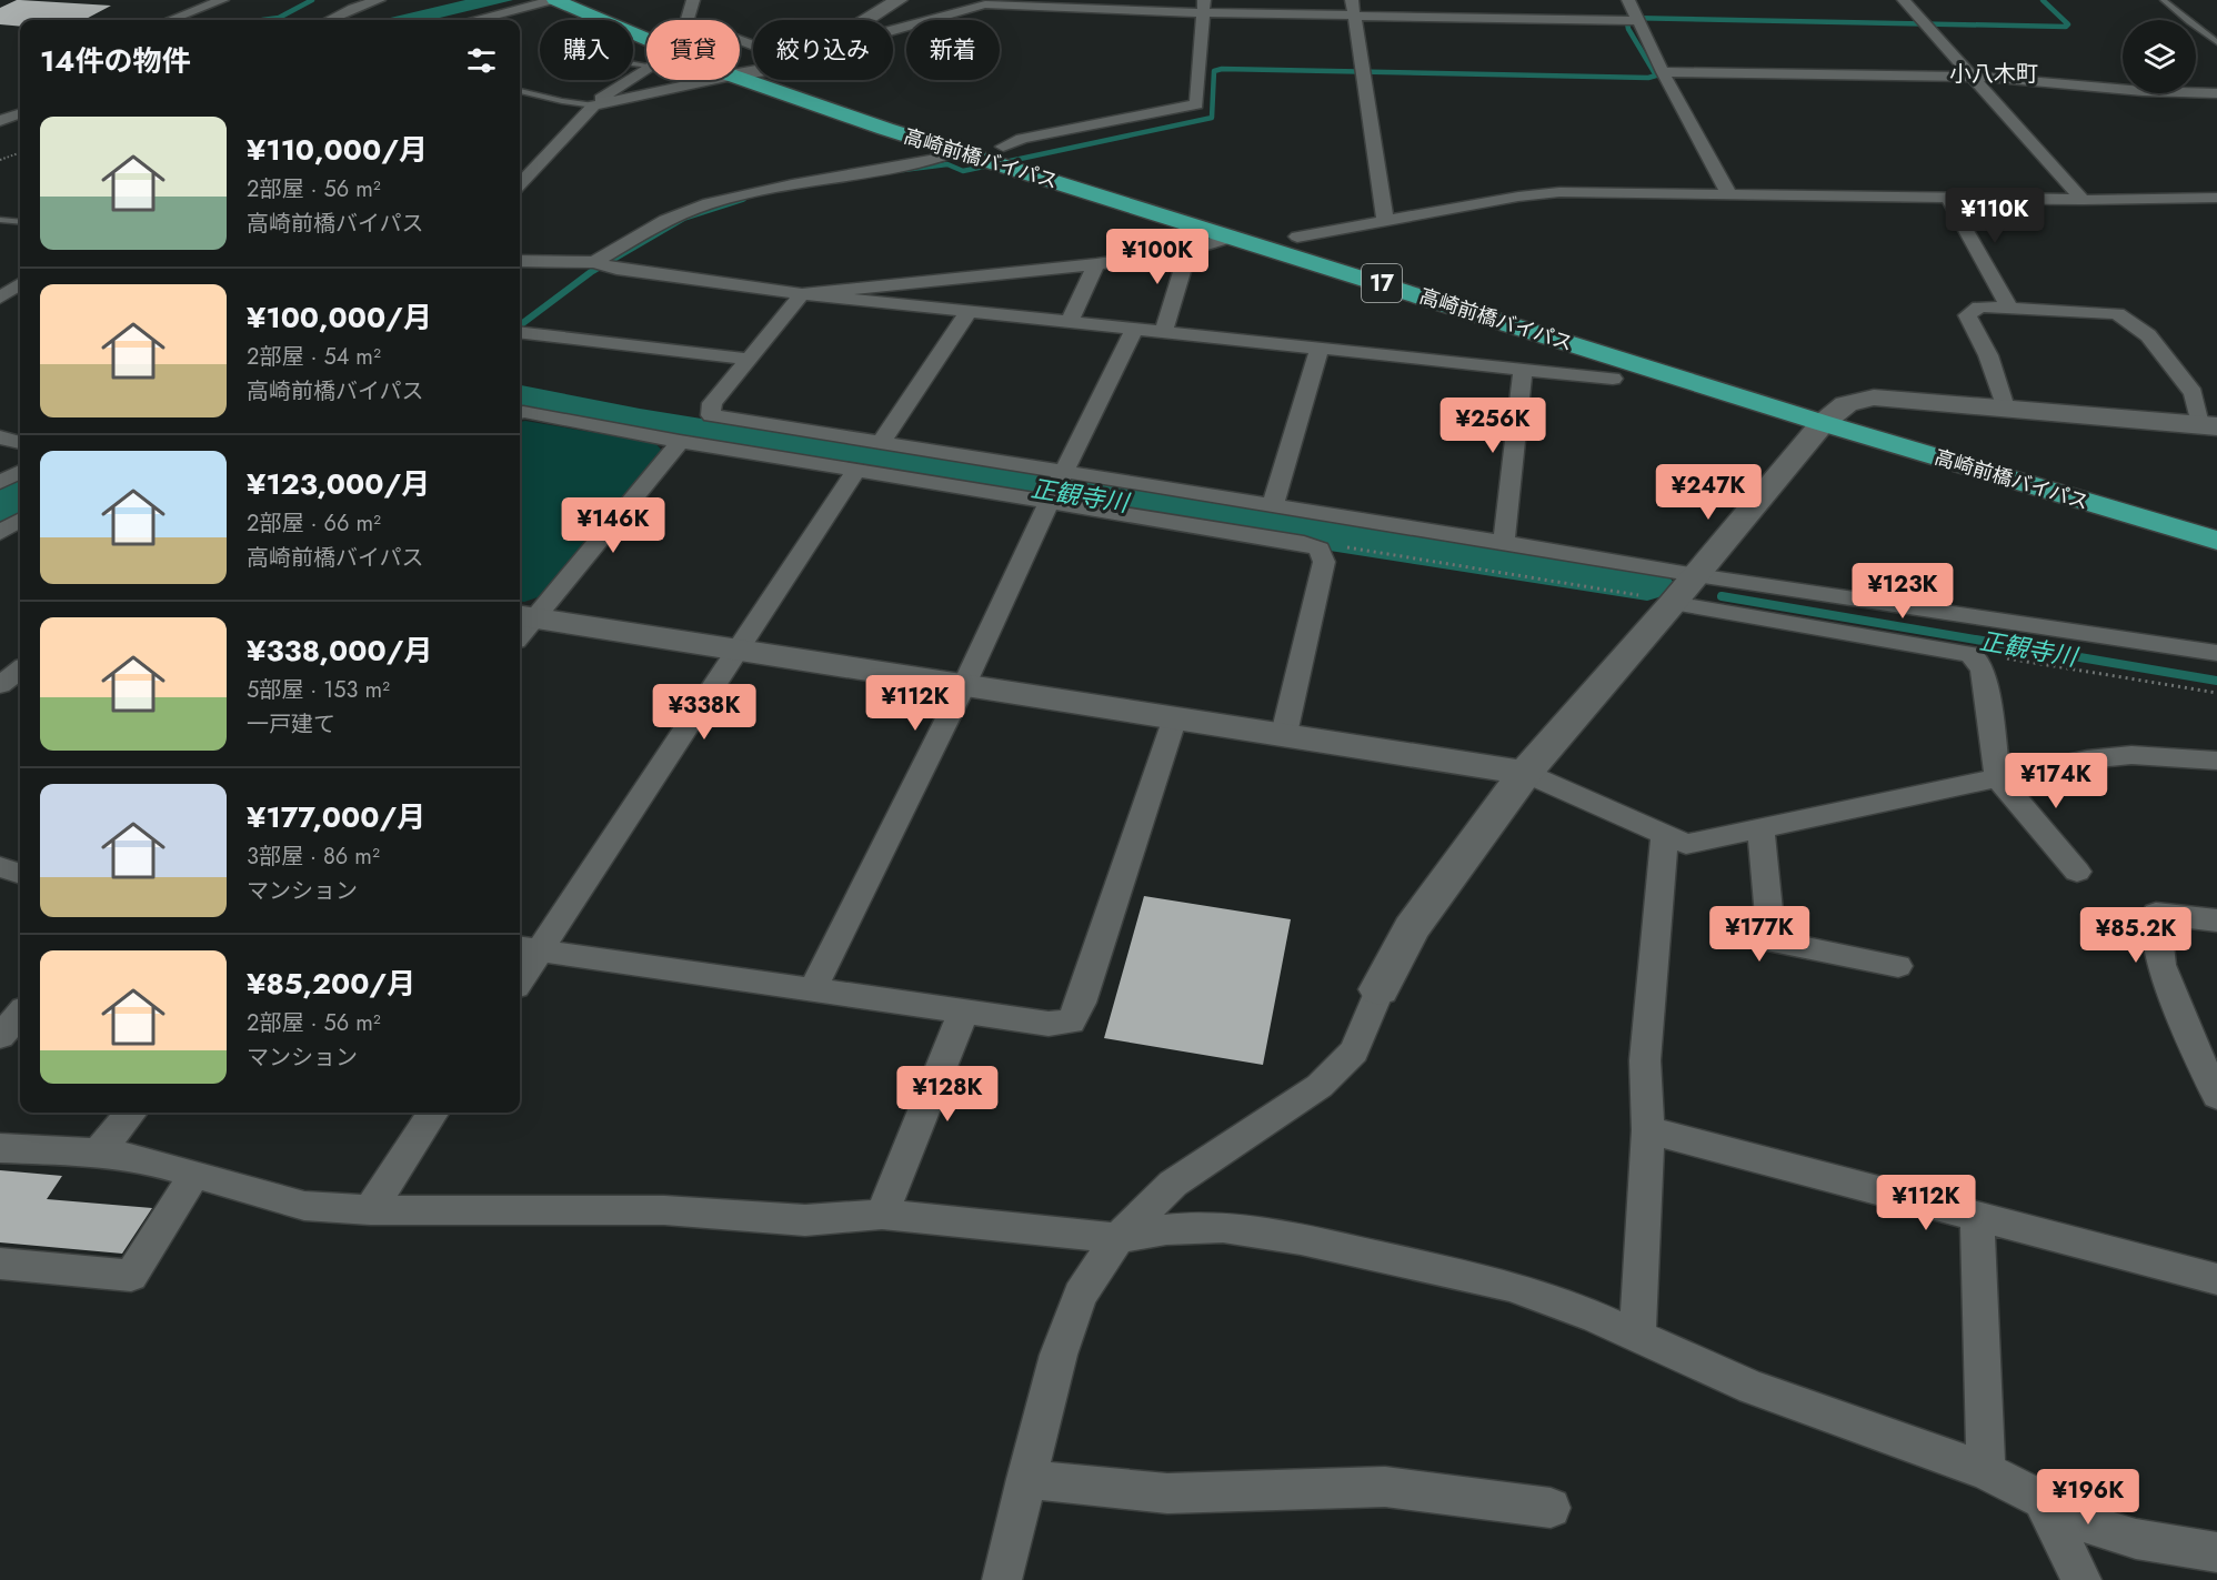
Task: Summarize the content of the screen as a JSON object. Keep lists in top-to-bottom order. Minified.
{"streets":{"highway":["高崎前橋バイパス","17"]},"districts":["小八木町"],"water":["正観寺川"],"page":{"chip":["購入","賃貸","絞り込み","新着"],"heading":"14件の物件","list":[{"name":"¥110,000/月","note":"2部屋 · 56 m² · 高崎前橋バイパス"},{"name":"¥100,000/月","note":"2部屋 · 54 m² · 高崎前橋バイパス"},{"name":"¥123,000/月","note":"2部屋 · 66 m² · 高崎前橋バイパス"},{"name":"¥338,000/月","note":"5部屋 · 153 m² · 一戸建て"},{"name":"¥177,000/月","note":"3部屋 · 86 m² · マンション"},{"name":"¥85,200/月","note":"2部屋 · 56 m² · マンション"}],"price":["¥110K","¥100K","¥256K","¥247K","¥146K","¥123K","¥112K","¥338K","¥174K","¥177K","¥85.2K","¥128K","¥112K","¥196K"]}}
